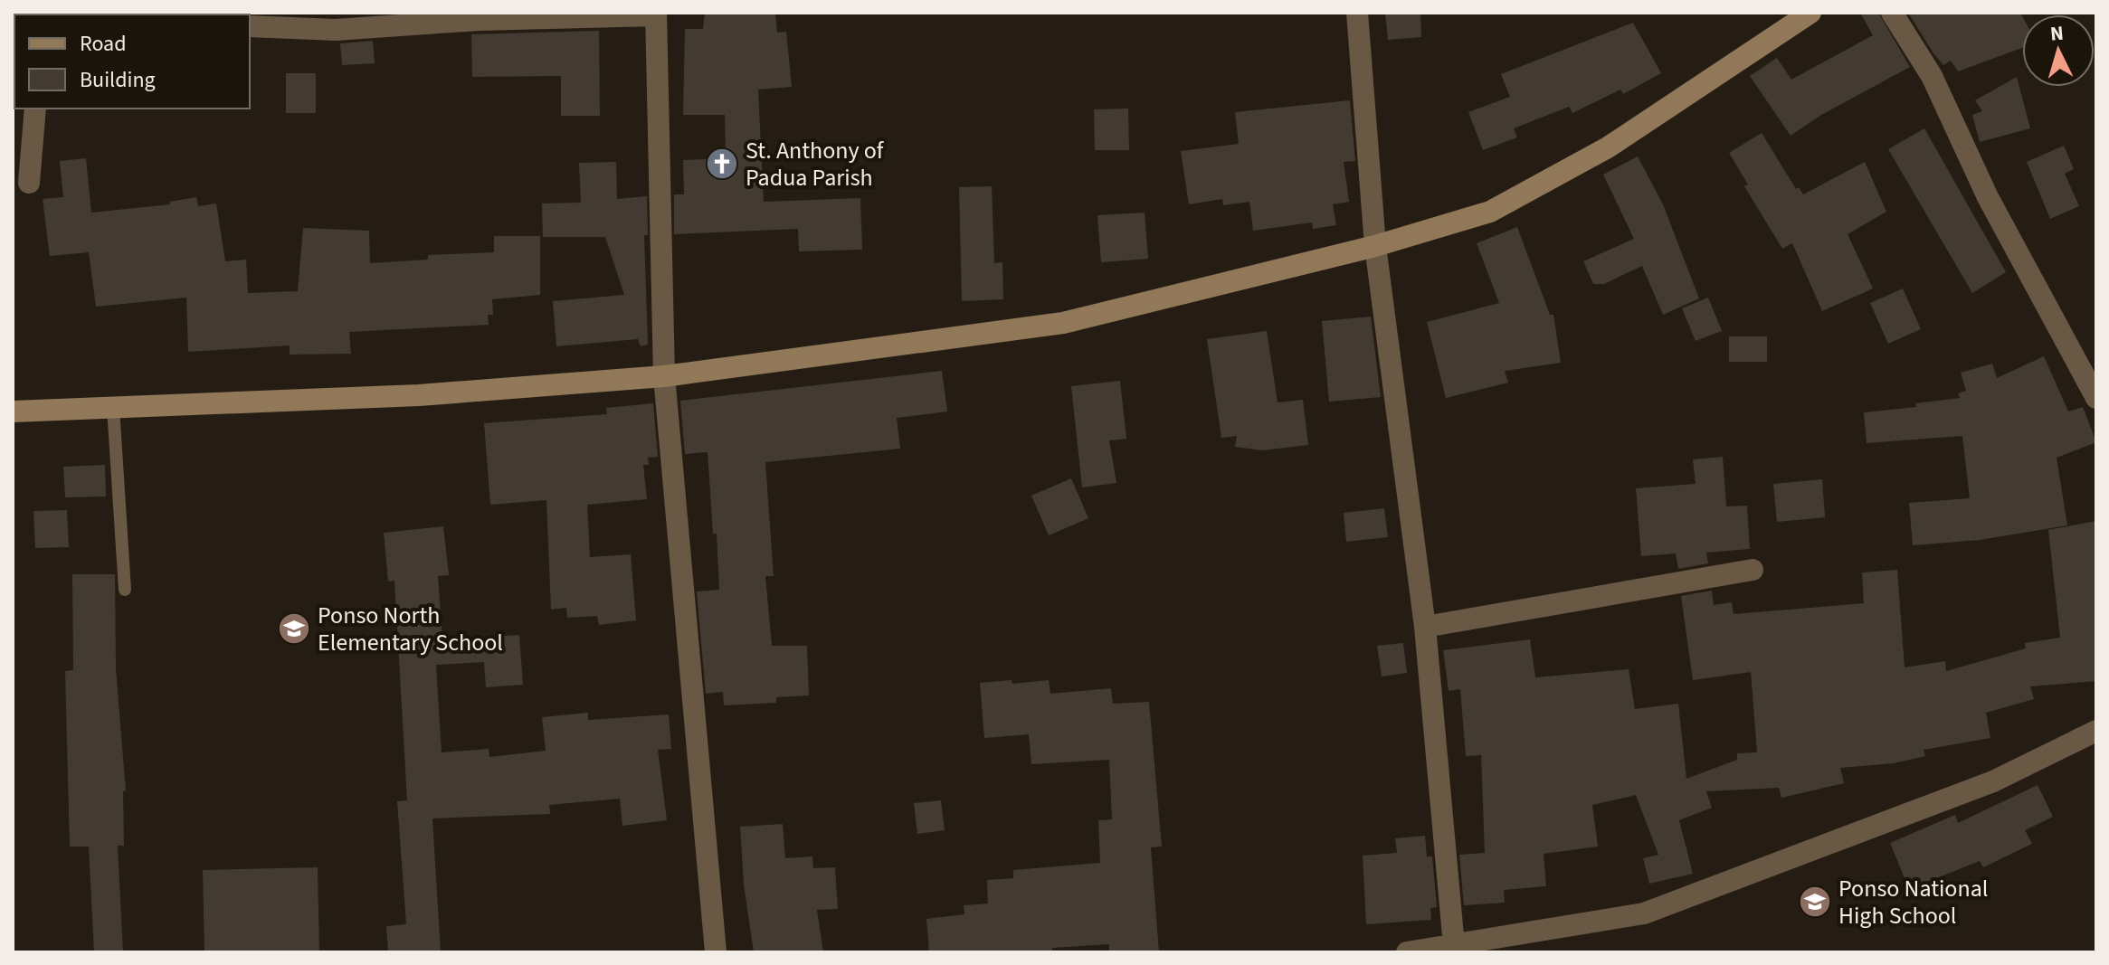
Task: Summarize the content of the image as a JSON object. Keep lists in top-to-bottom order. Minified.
{"places":{"church":["St. Anthony of Padua Parish"],"school or university":["Ponso North Elementary School","Ponso National High School"]},"legend":["Road","Building"],"north":"top"}
